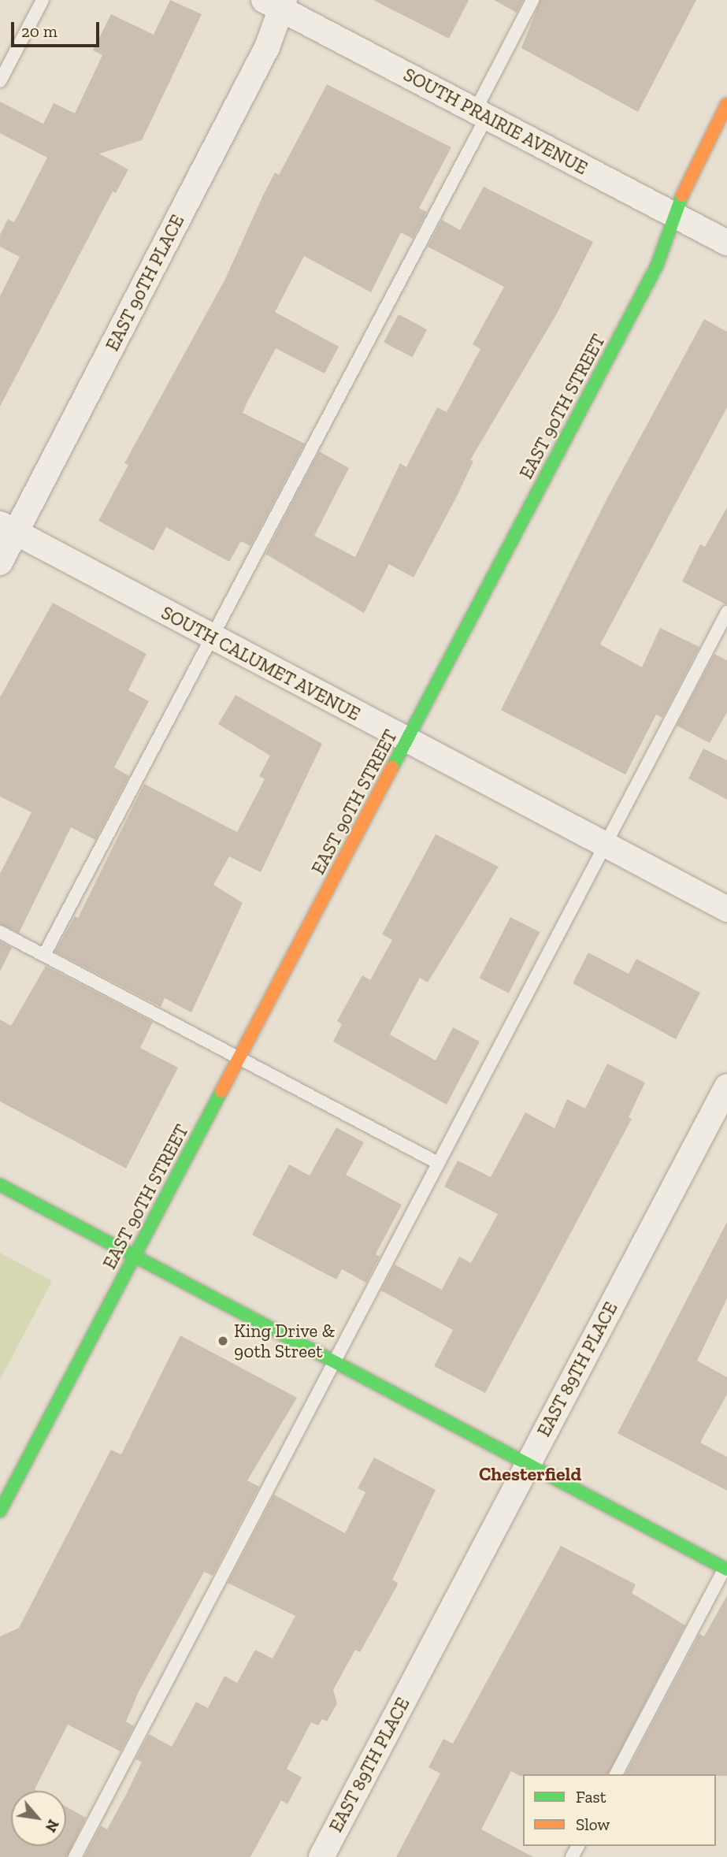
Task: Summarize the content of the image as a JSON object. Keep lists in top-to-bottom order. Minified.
{"streets":{"street":["SOUTH PRAIRIE AVENUE","EAST 90TH PLACE","EAST 90TH STREET","SOUTH CALUMET AVENUE","EAST 89TH PLACE"]},"crossings":[["SOUTH PRAIRIE AVENUE","EAST 90TH PLACE"],["SOUTH PRAIRIE AVENUE","EAST 90TH STREET"],["EAST 90TH PLACE","SOUTH CALUMET AVENUE"],["EAST 90TH STREET","SOUTH CALUMET AVENUE"]],"districts":["Chesterfield"],"places":["King Drive & 90th Street"],"legend":["Fast","Slow"],"scale_bar":"20 m","north":"bottom right"}
